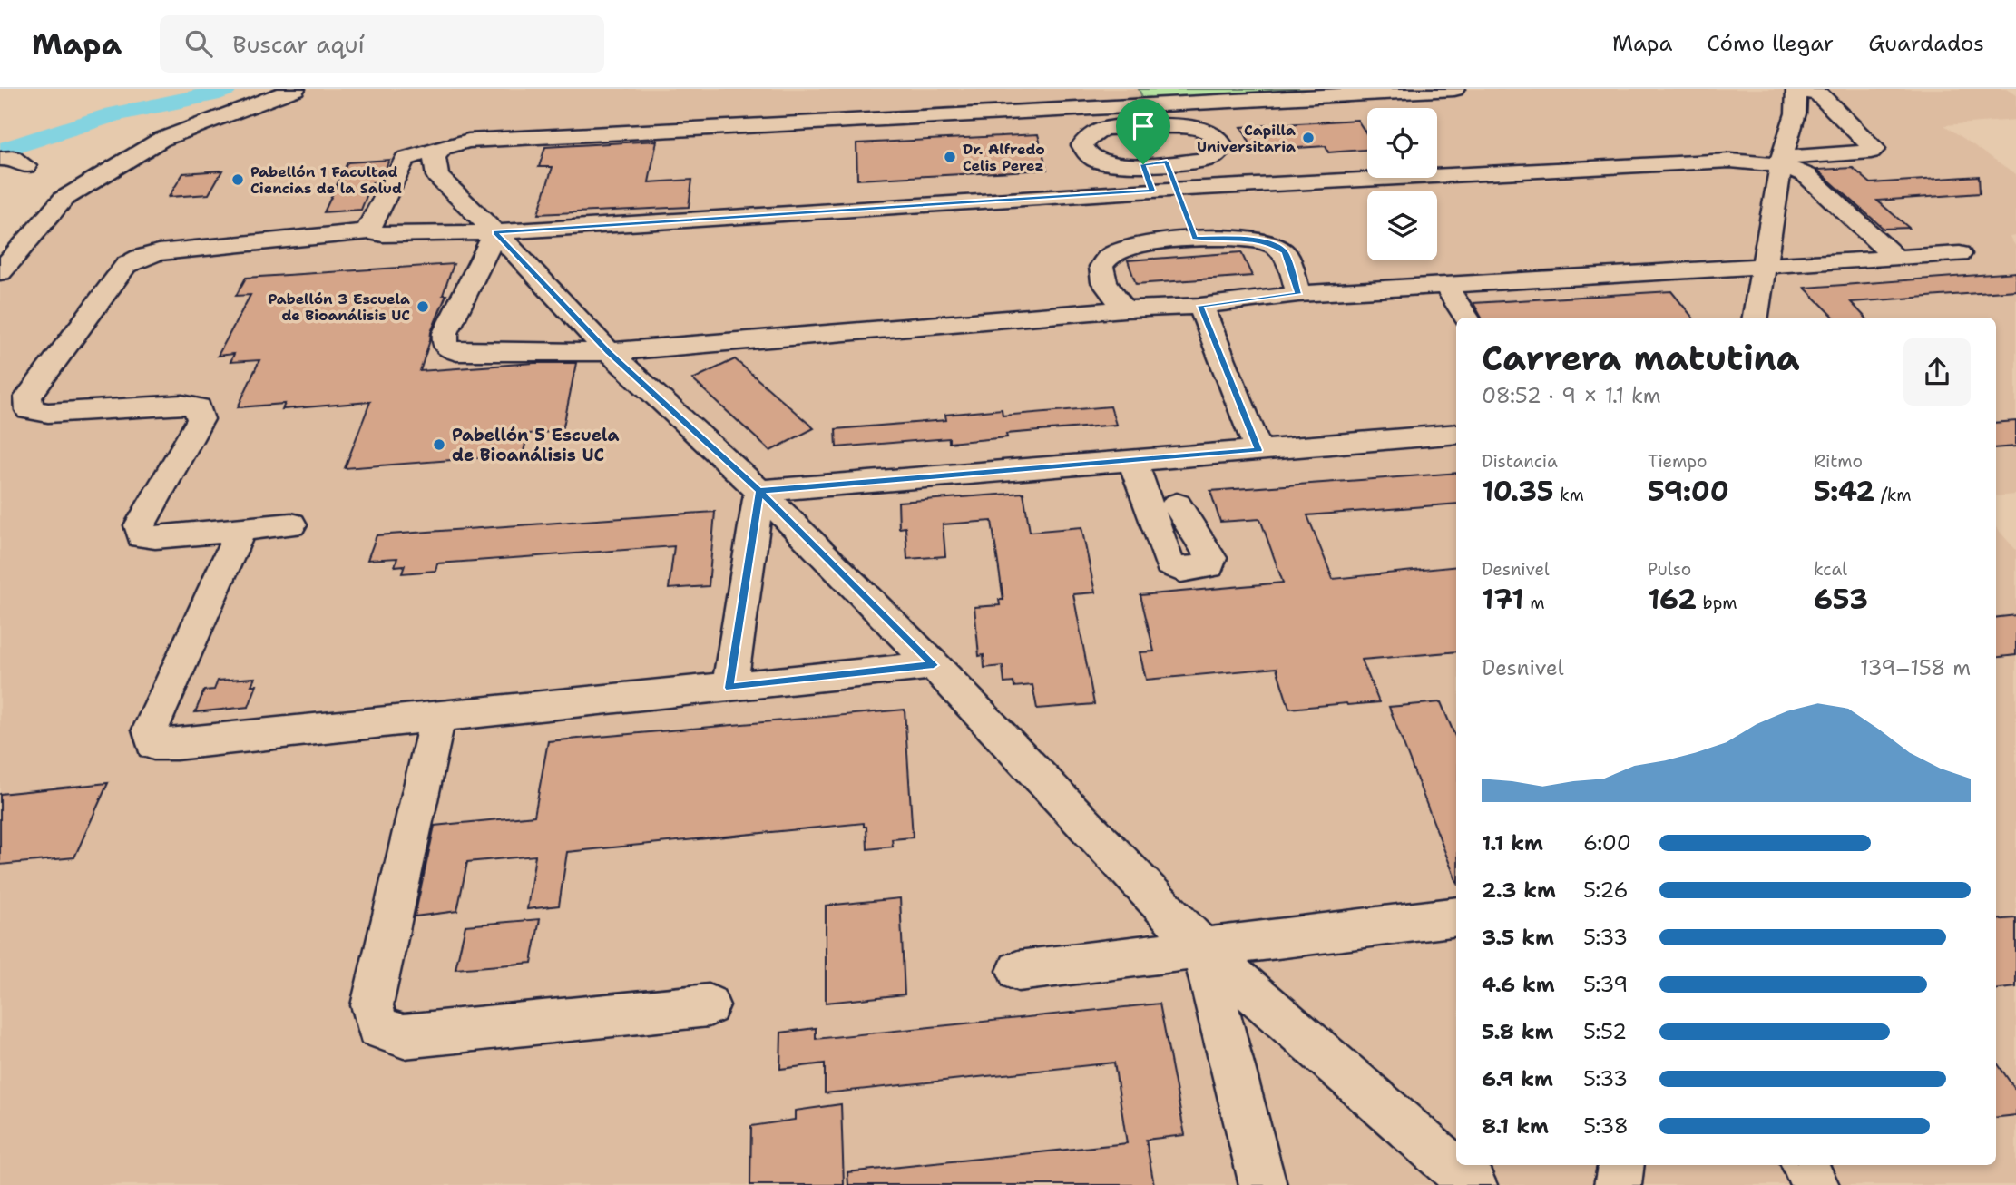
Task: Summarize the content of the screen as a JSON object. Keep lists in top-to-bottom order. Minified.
{"places":["Capilla Universitaria","Dr. Alfredo Celis Perez","Pabellón 1 Facultad Ciencias de la Salud","Pabellón 3 Escuela de Bioanálisis UC","Pabellón 5 Escuela de Bioanálisis UC"],"page":{"header":"Mapa","search":"Buscar aquí","nav":["Mapa","Cómo llegar","Guardados"],"heading":["Carrera matutina","08:52 · 9 × 1.1 km"],"stats":[["Distancia","10.35 km"],["Tiempo","59:00"],["Ritmo","5:42 /km"],["Desnivel","171 m"],["Pulso","162 bpm"],["kcal","653"]],"chart":["Desnivel","139–158 m"],"list":[{"name":"1.1 km","note":"6:00"},{"name":"2.3 km","note":"5:26"},{"name":"3.5 km","note":"5:33"},{"name":"4.6 km","note":"5:39"},{"name":"5.8 km","note":"5:52"},{"name":"6.9 km","note":"5:33"},{"name":"8.1 km","note":"5:38"}]}}
